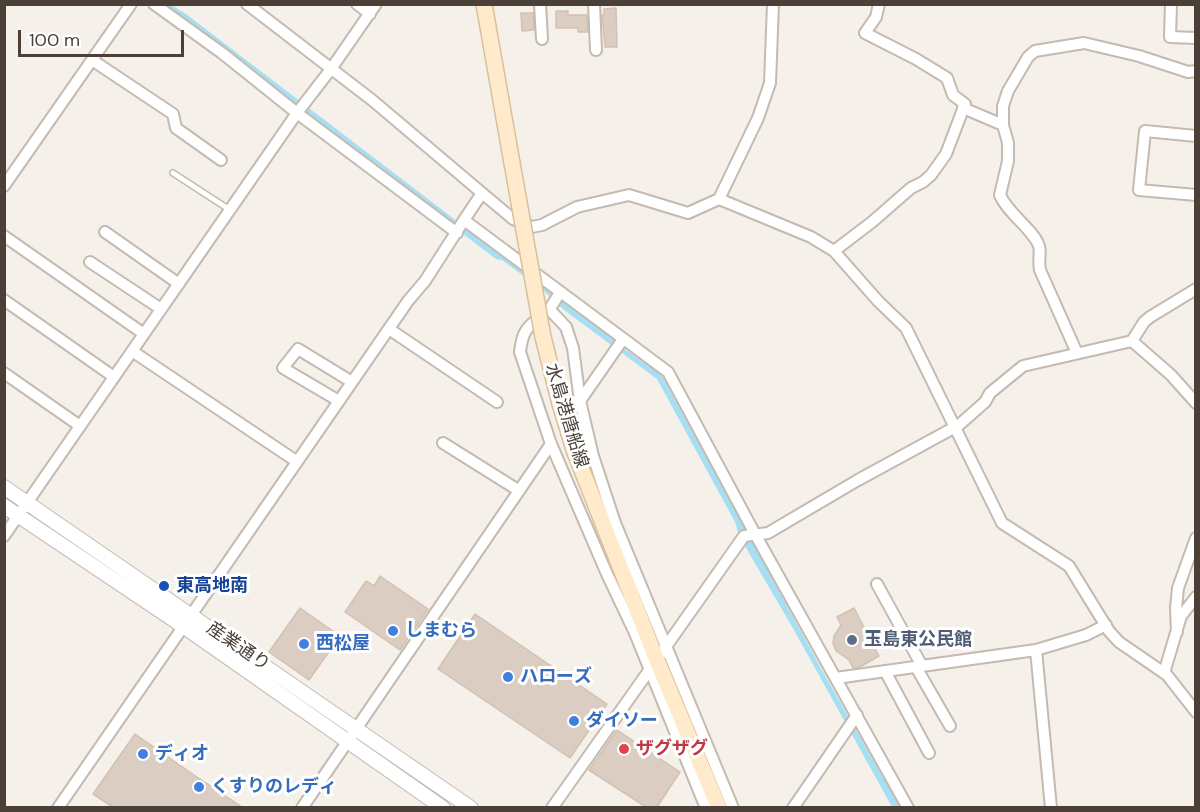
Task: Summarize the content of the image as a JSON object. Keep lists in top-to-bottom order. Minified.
{"streets":{"main road":["水島港唐船線"],"street":["産業通り"]},"places":["東高地南","しまむら","玉島東公民館","西松屋","ハローズ","ダイソー","ザグザグ","ディオ","くすりのレディ"],"scale_bar":"100 m"}
